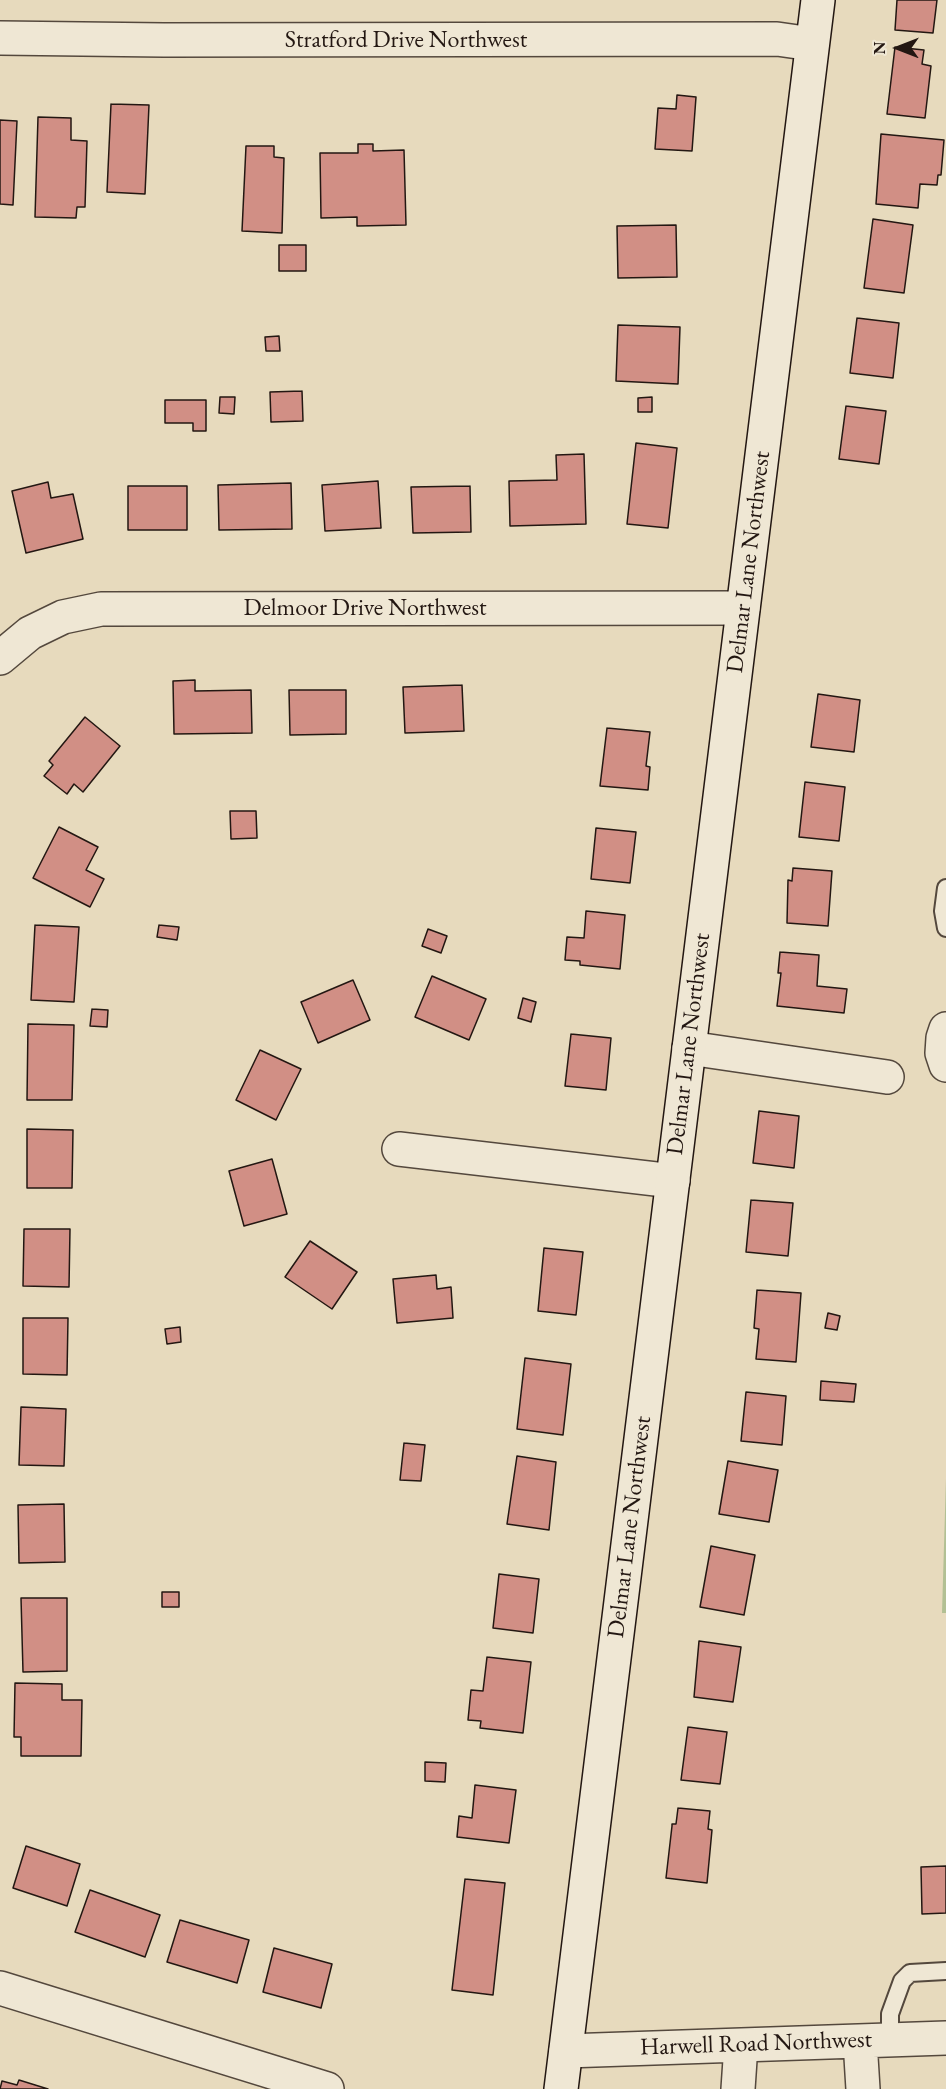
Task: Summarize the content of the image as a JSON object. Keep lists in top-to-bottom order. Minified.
{"streets":{"street":["Stratford Drive Northwest","Delmar Lane Northwest","Delmoor Drive Northwest","Harwell Road Northwest"]},"crossings":[["Stratford Drive Northwest","Delmar Lane Northwest"],["Delmar Lane Northwest","Delmoor Drive Northwest"],["Delmar Lane Northwest","Harwell Road Northwest"]],"north":"left"}
